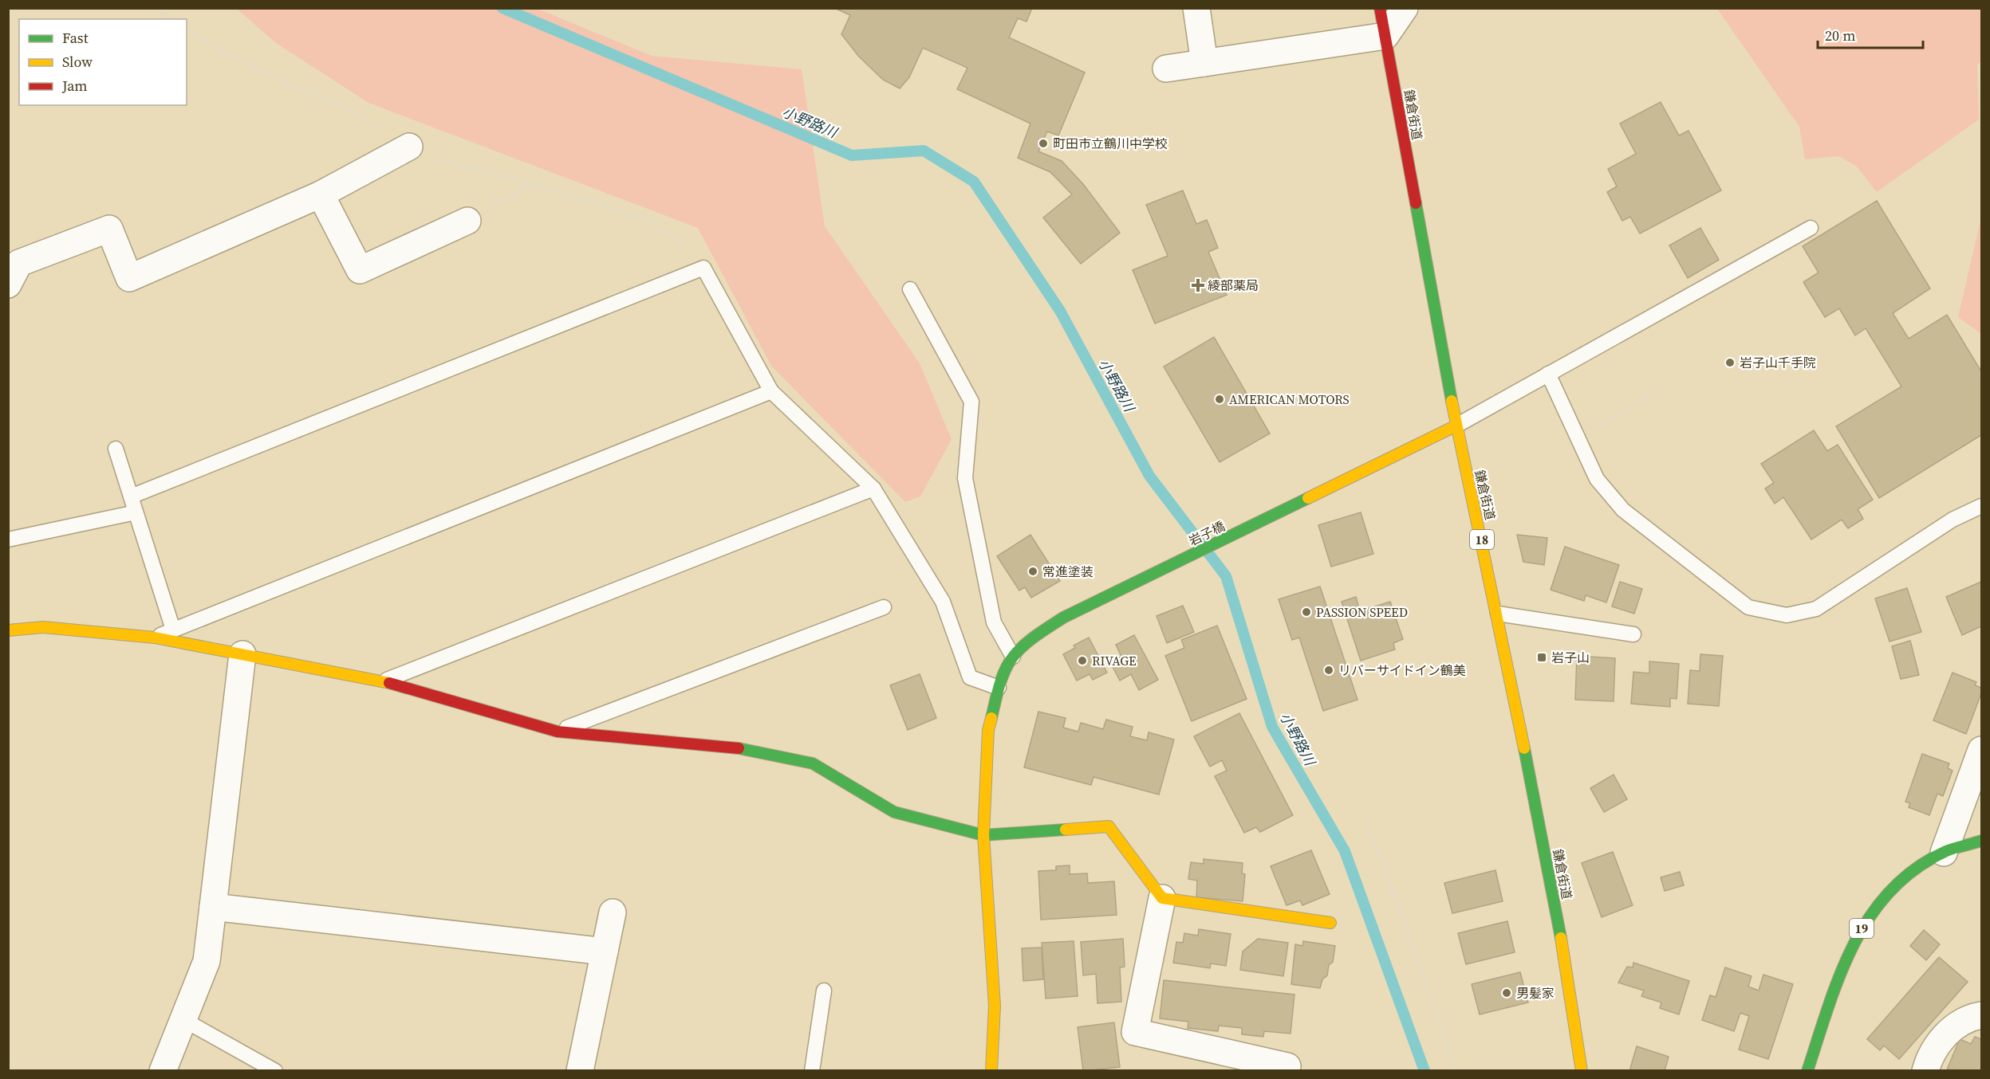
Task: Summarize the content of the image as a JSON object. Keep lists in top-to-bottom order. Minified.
{"streets":{"street":["鎌倉街道","岩子橋","18","19"]},"crossings":[["鎌倉街道","岩子橋"]],"water":["小野路川"],"places":{"other":["町田市立鶴川中学校","岩子山千手院","AMERICAN MOTORS","常進塗装","PASSION SPEED","RIVAGE","リバーサイドイン鶴美","男髪家"],"health":["綾部薬局"],"transit":["岩子山"]},"legend":["Fast","Slow","Jam"],"scale_bar":"20 m"}
